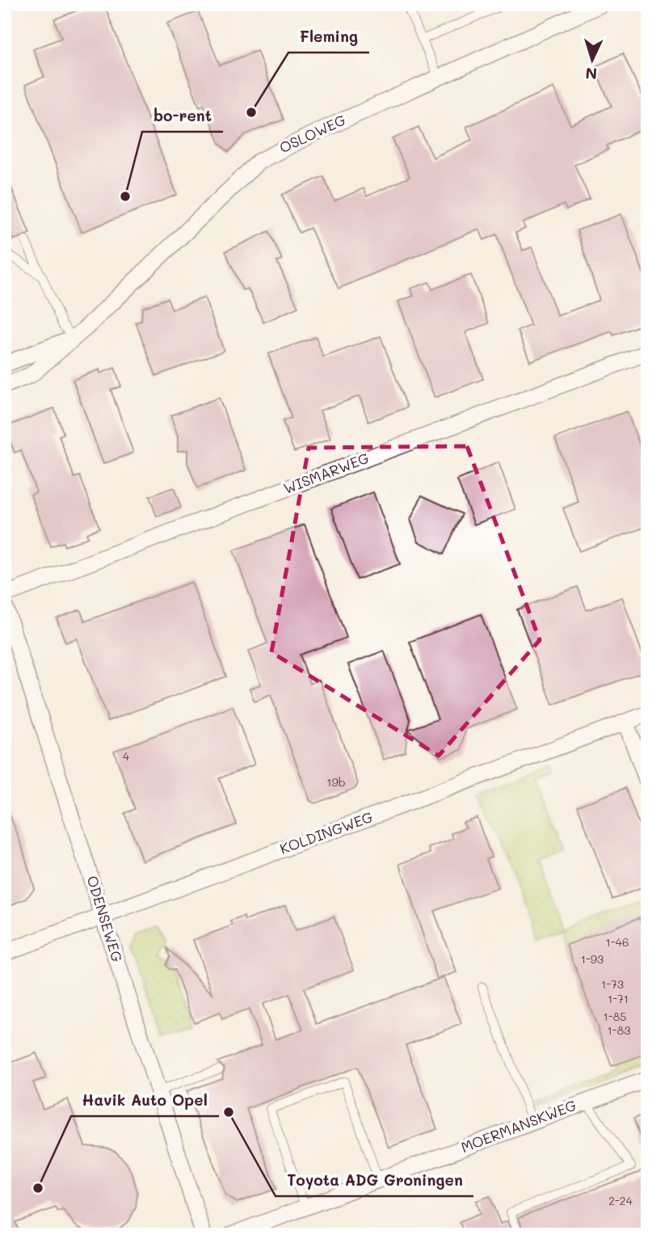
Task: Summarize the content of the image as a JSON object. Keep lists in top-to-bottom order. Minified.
{"streets":{"street":["OSLOWEG","WISMARWEG","KOLDINGWEG","ODENSEWEG","MOERMANSKWEG"]},"crossings":[["KOLDINGWEG","ODENSEWEG"]],"places":["Fleming","bo-rent","Toyota ADG Groningen","Havik Auto Opel"],"house_numbers":["4","19b","1-46","1-93","1-73","1-71","1-85","1-83","2-24"],"north":"bottom"}
